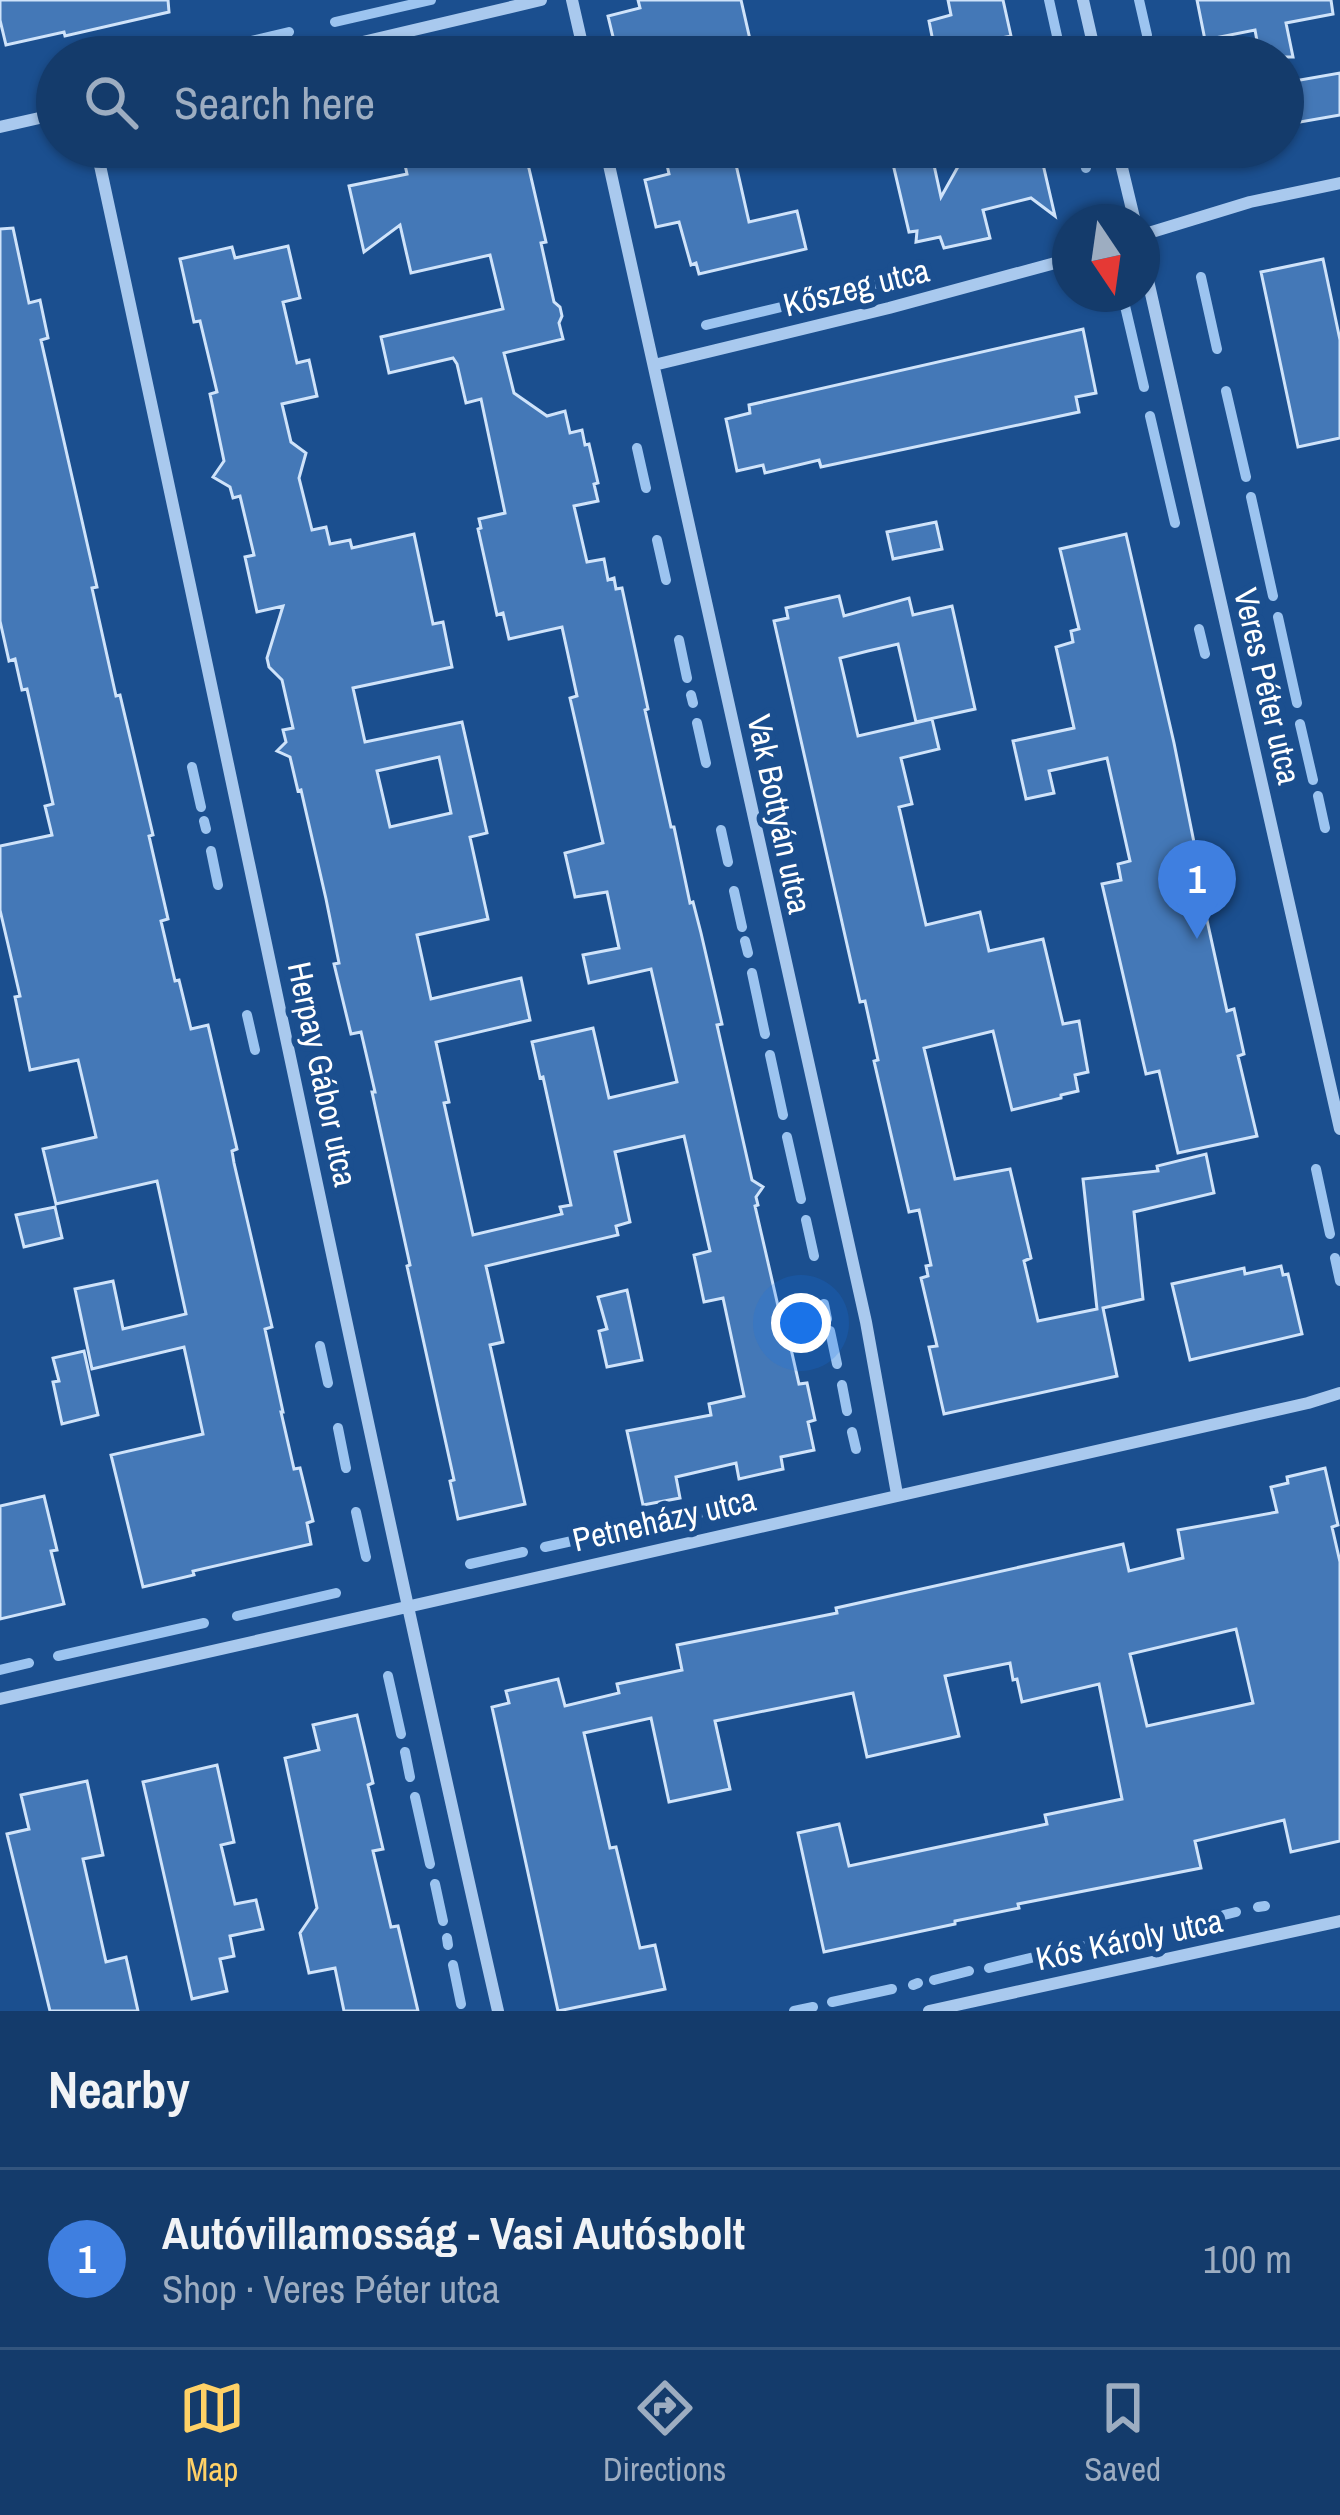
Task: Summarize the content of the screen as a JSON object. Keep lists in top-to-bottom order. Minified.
{"streets":{"street":["Kőszeg utca","Veres Péter utca","Vak Bottyán utca","Herpay Gábor utca","Petneházy utca","Kós Károly utca"]},"crossings":[["Kőszeg utca","Vak Bottyán utca"],["Vak Bottyán utca","Petneházy utca"],["Herpay Gábor utca","Petneházy utca"]],"north":"bottom","page":{"search":"Search here","pins":"1","heading":"Nearby","list":[{"mark":"1","name":"Autóvillamosság - Vasi Autósbolt","note":"Shop · Veres Péter utca","value":"100 m"}],"nav":["Map","Directions","Saved"]}}
